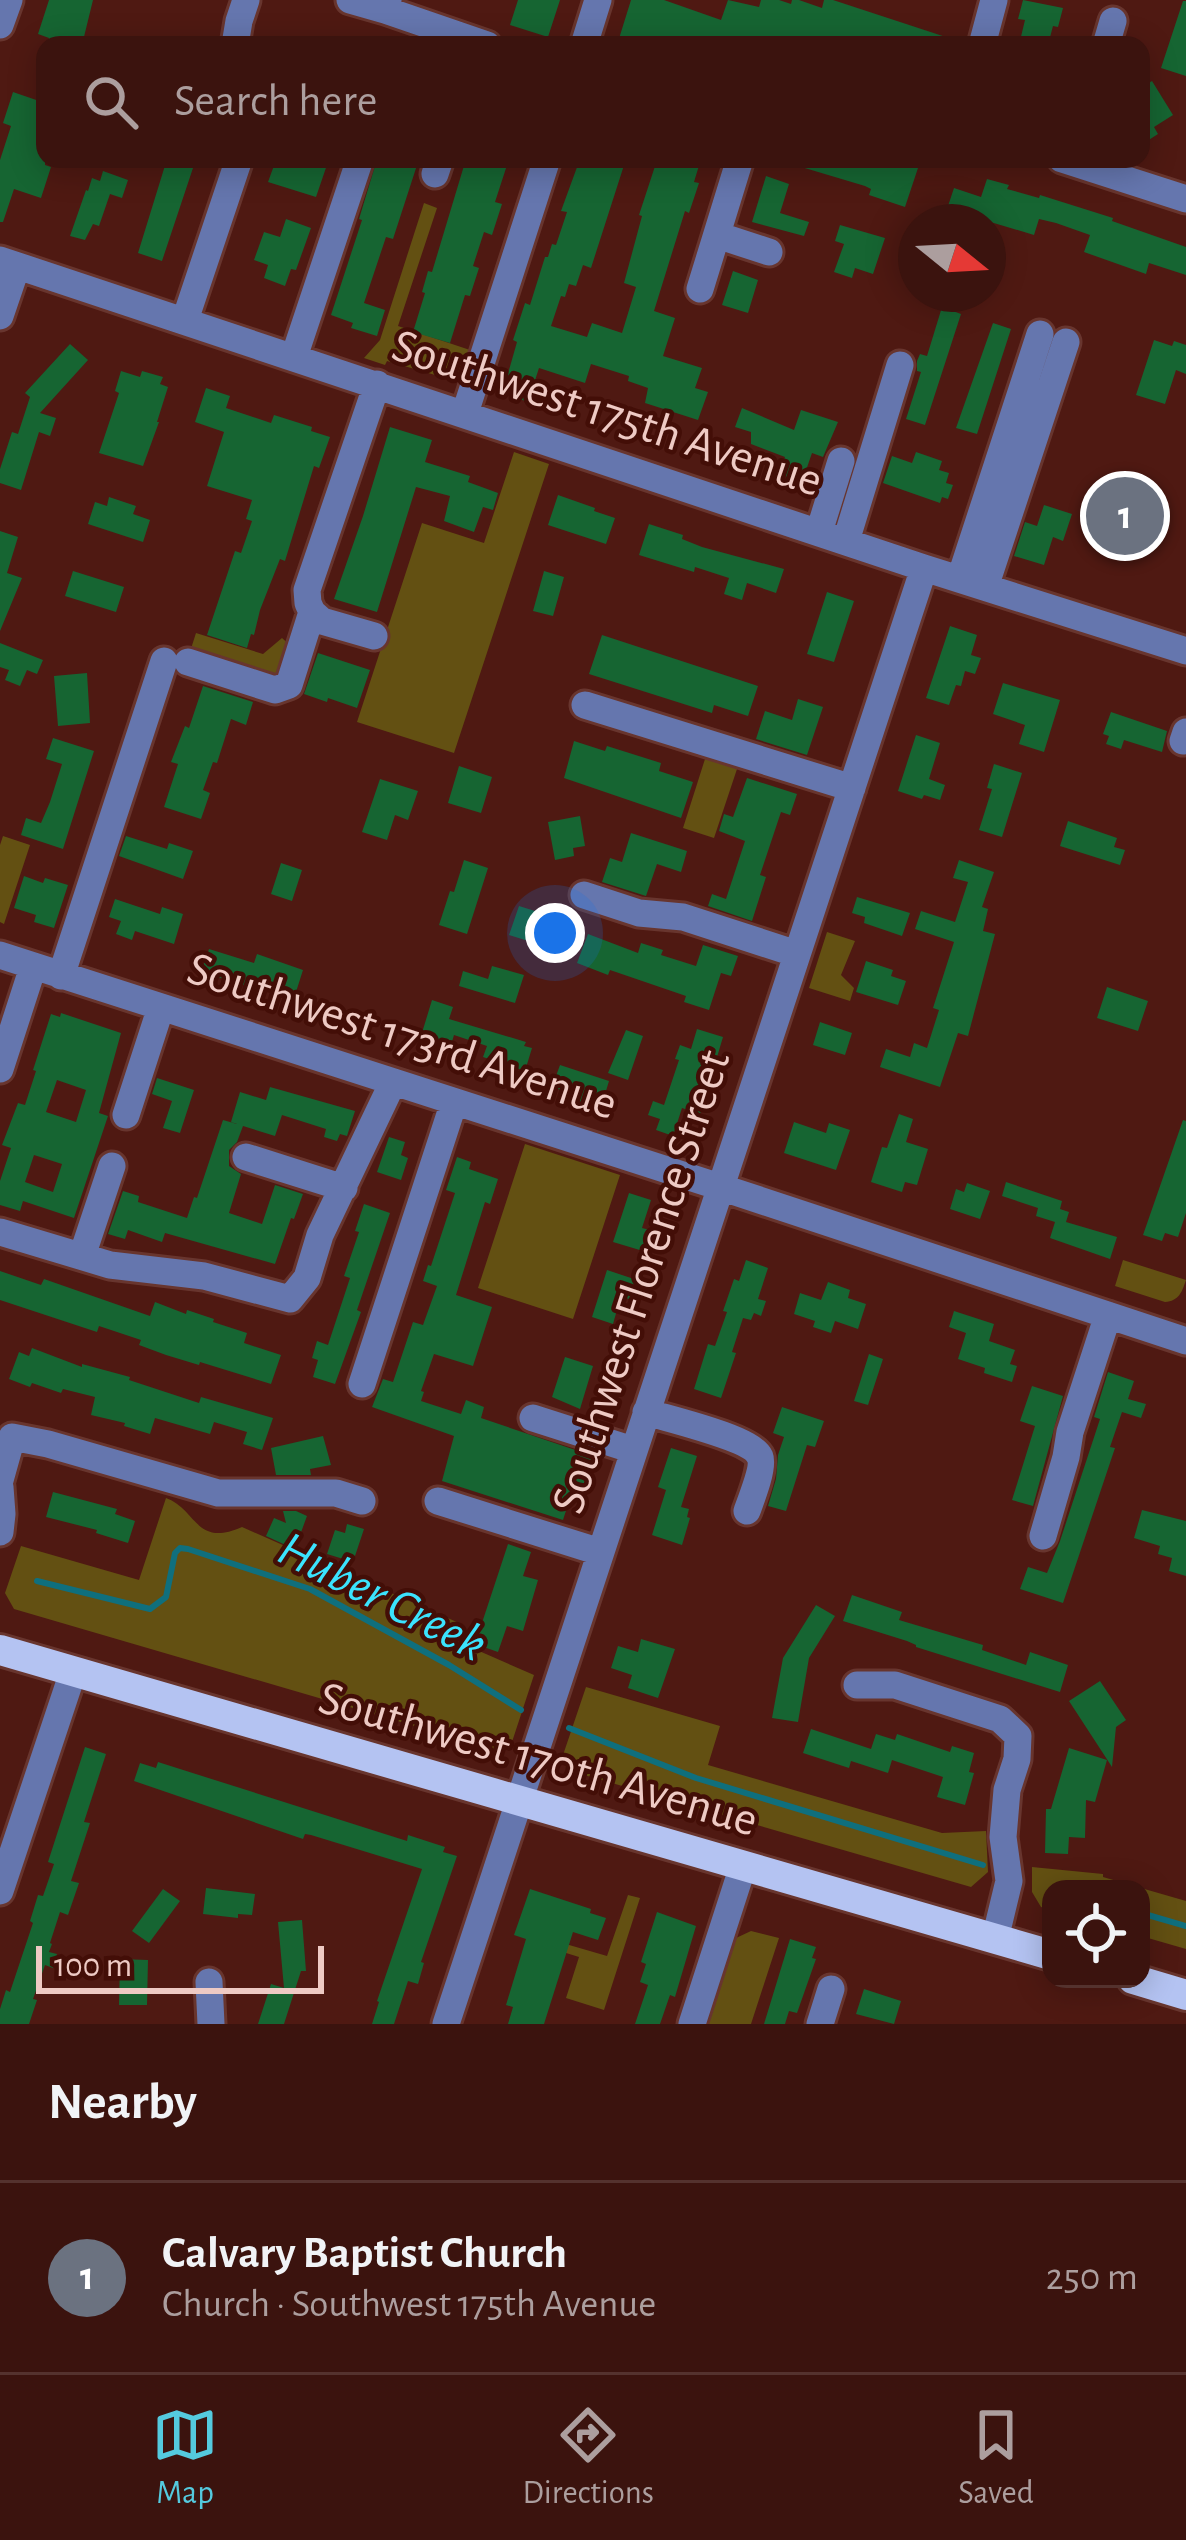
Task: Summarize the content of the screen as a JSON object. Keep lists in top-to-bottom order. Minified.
{"streets":{"main road":["Southwest 170th Avenue"],"street":["Southwest 175th Avenue","Southwest 173rd Avenue","Southwest Florence Street"]},"crossings":[["Southwest 175th Avenue","Southwest Florence Street"],["Southwest 173rd Avenue","Southwest Florence Street"],["Southwest Florence Street","Southwest 170th Avenue"]],"water":["Huber Creek"],"scale_bar":"100 m","north":"right","page":{"search":"Search here","pins":"1","scale":"100 m","heading":"Nearby","list":[{"mark":"1","name":"Calvary Baptist Church","note":"Church · Southwest 175th Avenue","value":"250 m"}],"nav":["Map","Directions","Saved"]}}
